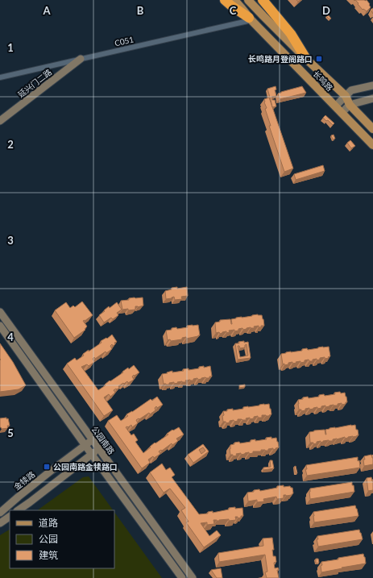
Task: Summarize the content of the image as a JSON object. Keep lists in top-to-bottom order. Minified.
{"streets":{"main road":["长鸣路","延兴门二路","公园南路","金犊路"],"street":["C051"]},"crossings":[["C051","长鸣路"],["C051","延兴门二路"],["公园南路","金犊路"]],"places":{"transit":["长鸣路月登阁路口","公园南路金犊路口"]},"legend":["道路","公园","建筑"],"grid":{"columns":["A","B","C","D"],"rows":["1","2","3","4","5"]}}
